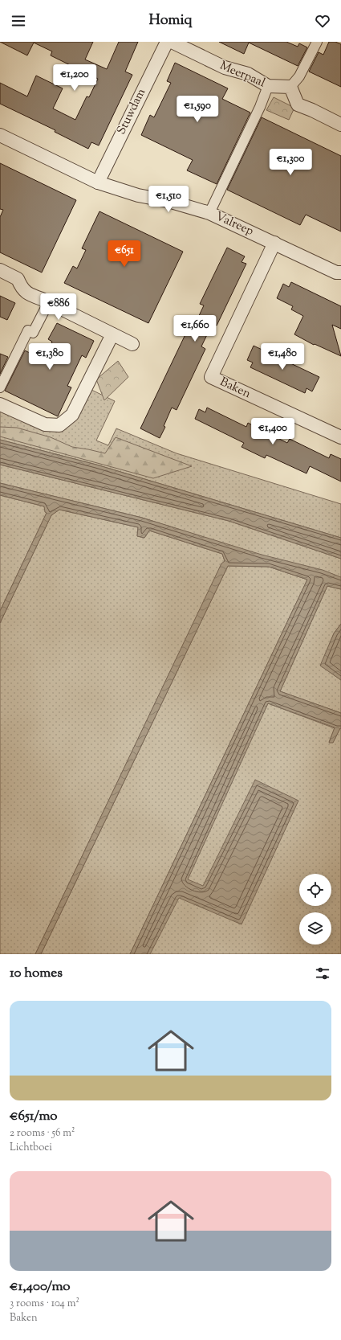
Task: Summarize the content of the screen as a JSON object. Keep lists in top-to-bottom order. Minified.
{"streets":{"street":["Meerpaal","Stuwdam","Valreep","Baken"]},"crossings":[["Stuwdam","Valreep"],["Valreep","Baken"]],"page":{"header":"Homiq","price":["€1,200","€1,590","€1,300","€1,510","€651","€886","€1,660","€1,380","€1,480","€1,400"],"heading":"10 homes","list":[{"name":"€651/mo","note":"2 rooms · 56 m² · Lichtboei"},{"name":"€1,400/mo","note":"3 rooms · 104 m² · Baken"}]}}
